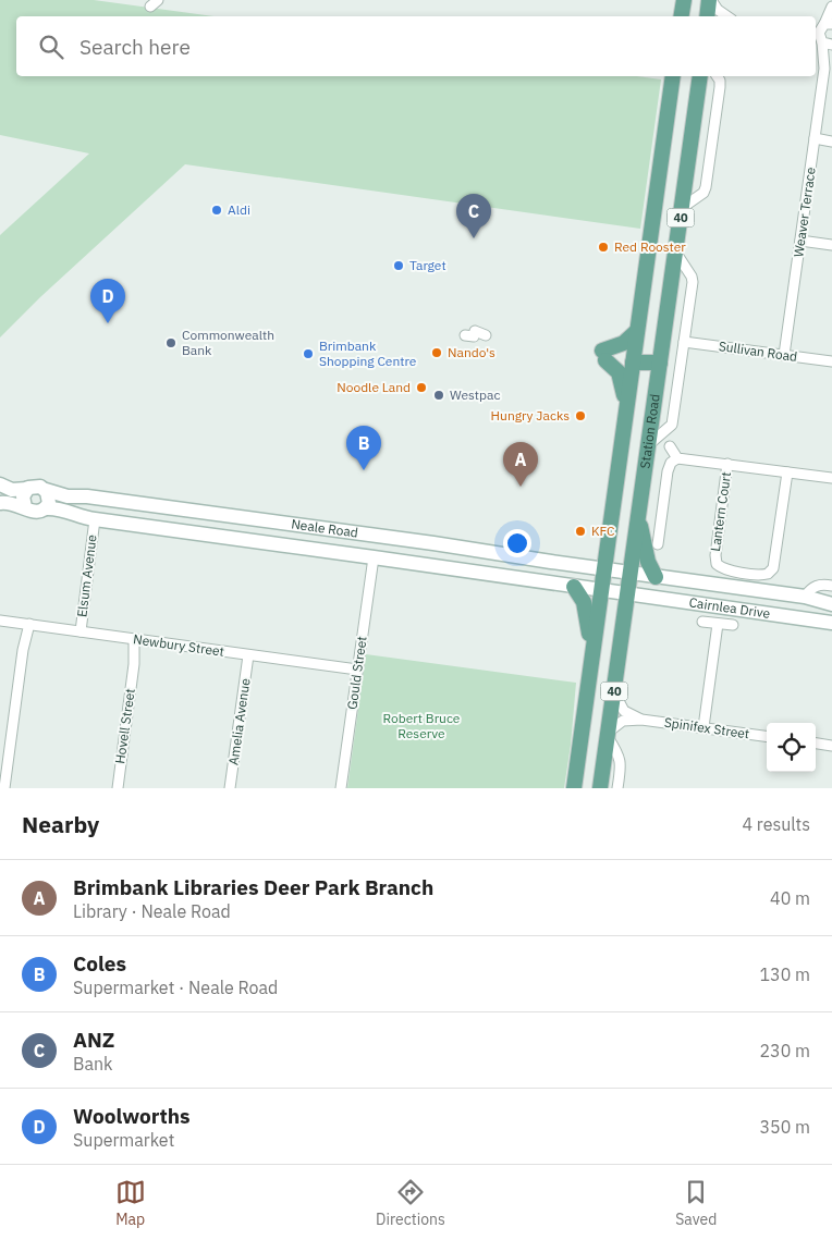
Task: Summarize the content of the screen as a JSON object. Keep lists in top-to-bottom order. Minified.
{"streets":{"main road":["40","Station Road"],"street":["Weaver Terrace","Sullivan Road","Lantern Court","Neale Road","Elsum Avenue","Cairnlea Drive","Newbury Street","Gould Street","Amelia Avenue","Hovell Street","Spinifex Street"]},"crossings":[["Weaver Terrace","Sullivan Road"],["Station Road","Neale Road"],["Station Road","Cairnlea Drive"],["Station Road","Spinifex Street"],["Neale Road","Elsum Avenue"],["Neale Road","Cairnlea Drive"],["Neale Road","Gould Street"],["Elsum Avenue","Newbury Street"],["Newbury Street","Gould Street"],["Newbury Street","Amelia Avenue"],["Newbury Street","Hovell Street"]],"parks":["Robert Bruce Reserve"],"places":["Aldi","Red Rooster","Target","Commonwealth Bank","Nando's","Brimbank Shopping Centre","Noodle Land","Westpac","Hungry Jacks","KFC"],"page":{"search":"Search here","pins":["C","D","B","A"],"heading":["Nearby","4 results"],"list":[{"mark":"A","name":"Brimbank Libraries Deer Park Branch","note":"Library · Neale Road","value":"40 m"},{"mark":"B","name":"Coles","note":"Supermarket · Neale Road","value":"130 m"},{"mark":"C","name":"ANZ","note":"Bank","value":"230 m"},{"mark":"D","name":"Woolworths","note":"Supermarket","value":"350 m"}],"nav":["Map","Directions","Saved"]}}
